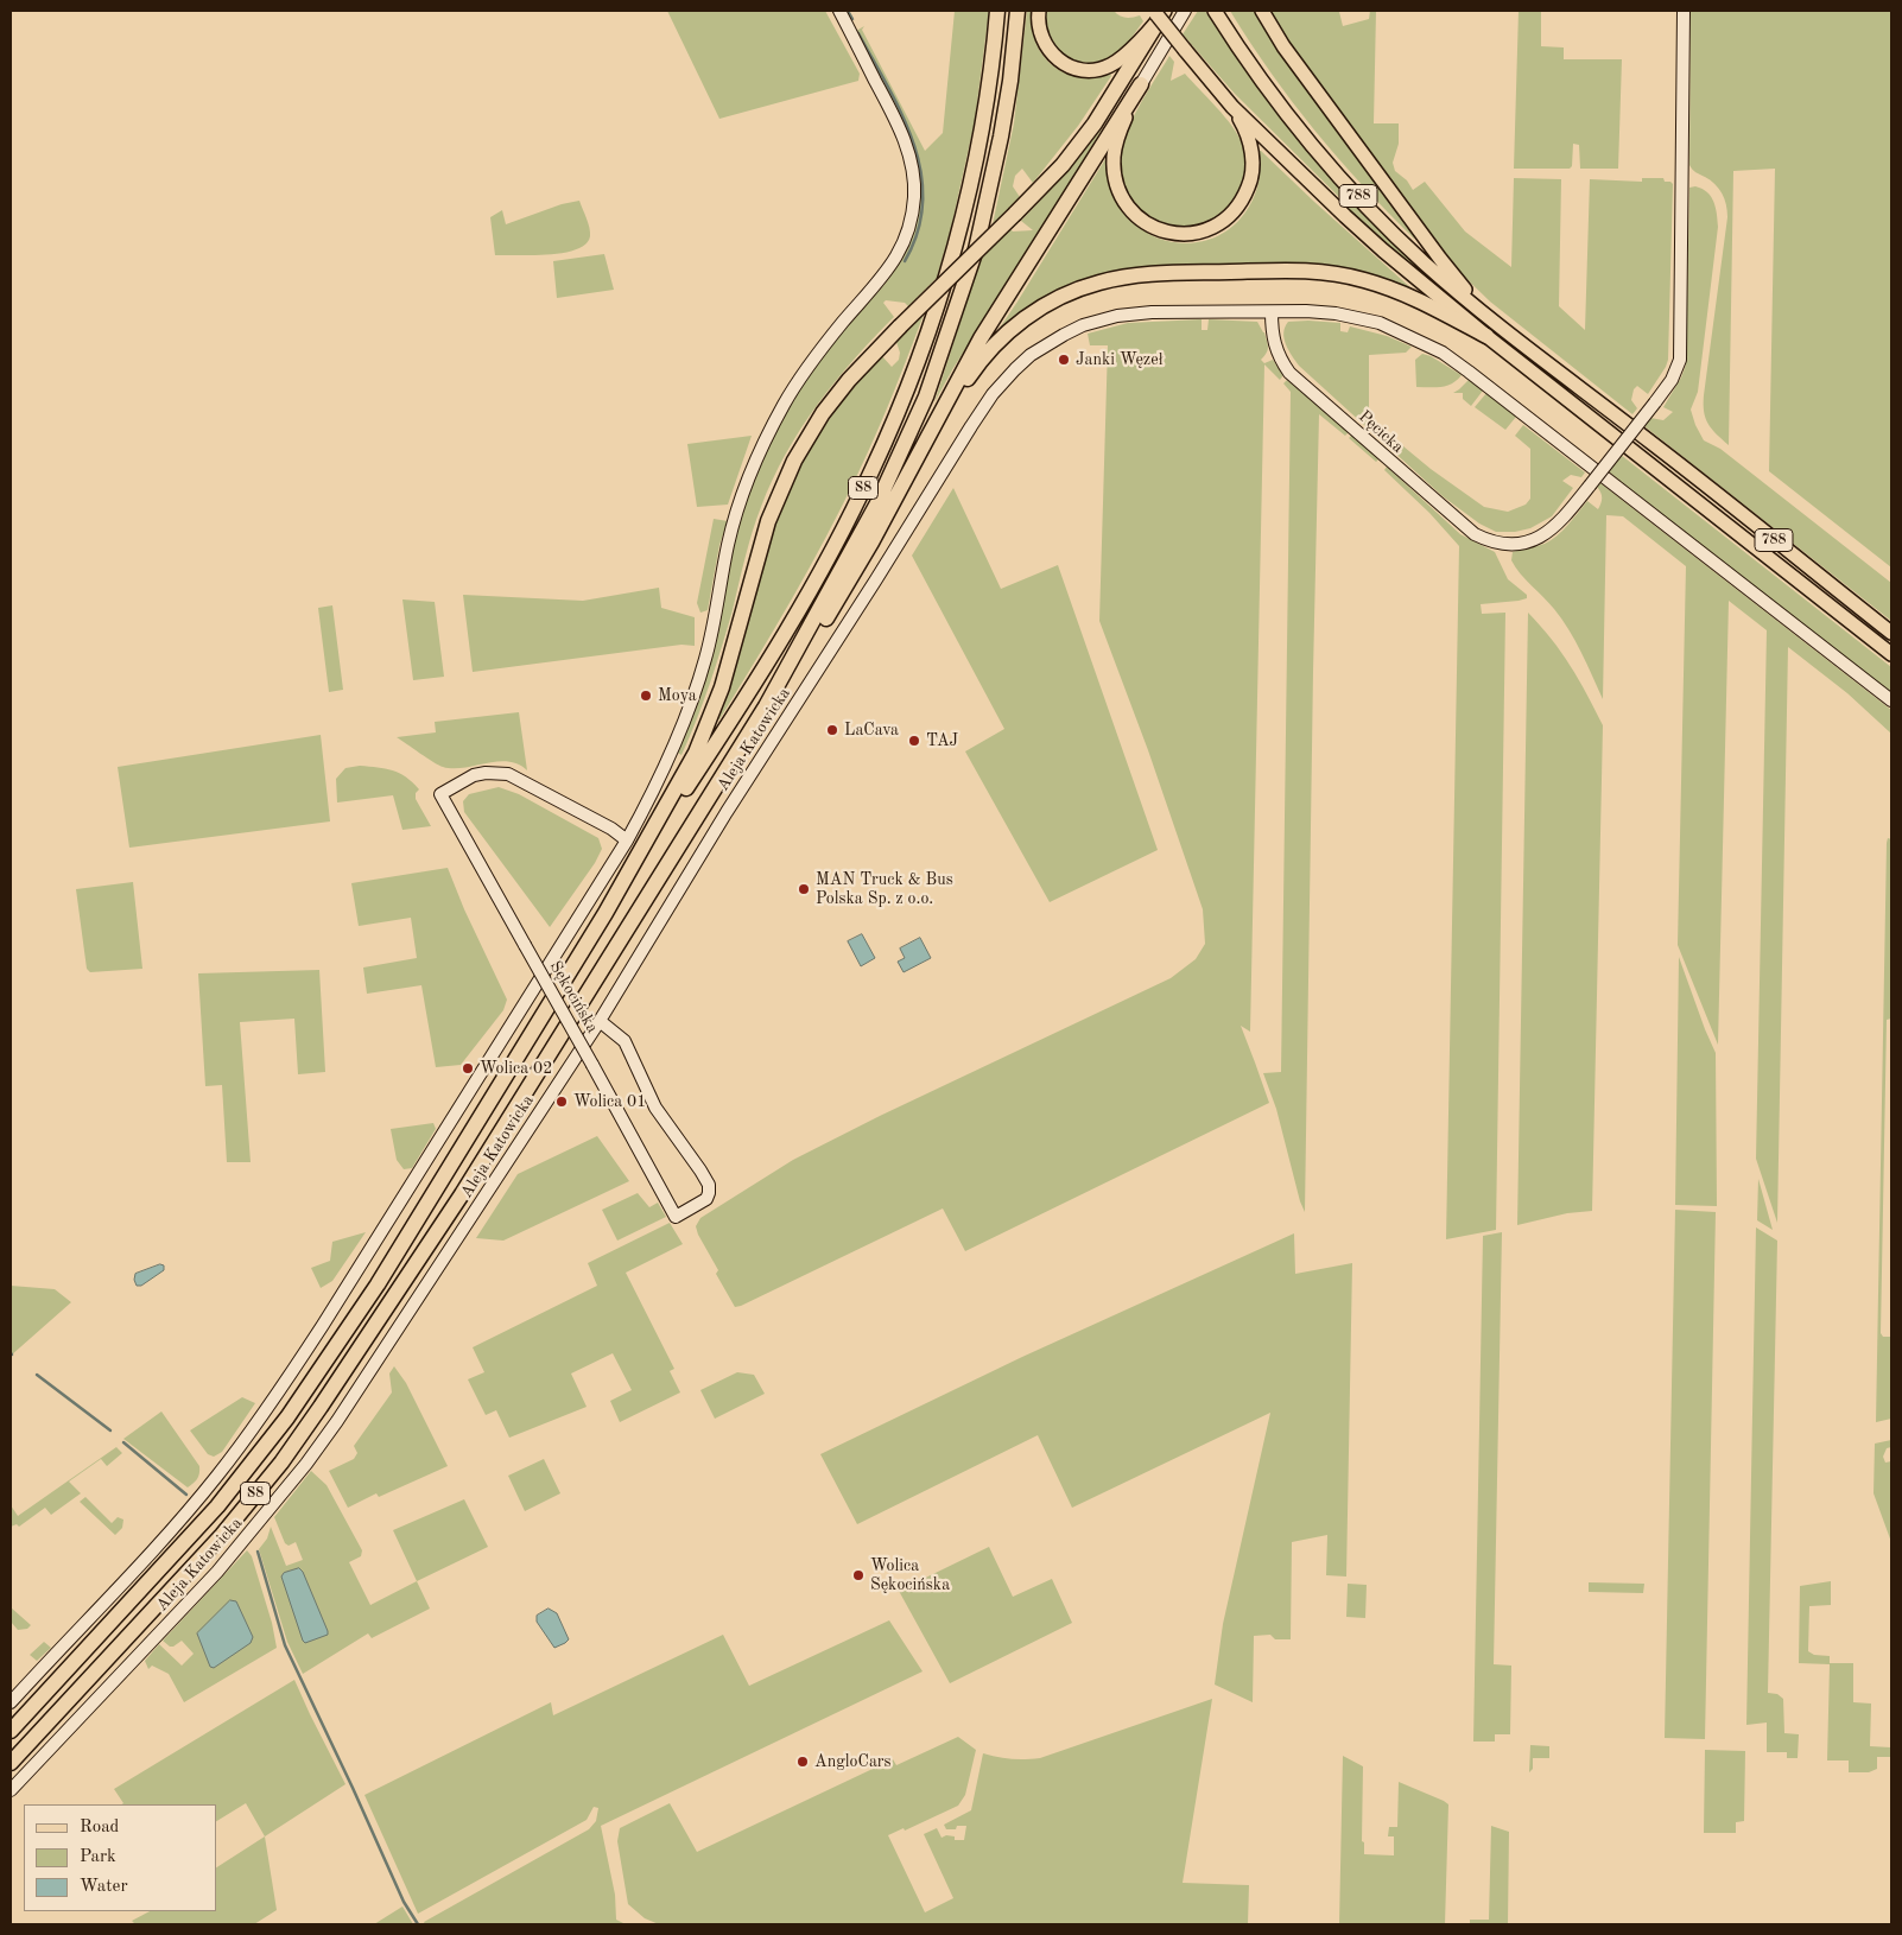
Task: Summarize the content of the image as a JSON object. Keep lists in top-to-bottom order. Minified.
{"streets":{"highway":["S8"],"main road":["788"],"street":["Pęcicka","Aleja Katowicka","Sękocińska"]},"crossings":[["Pęcicka","Aleja Katowicka"],["Aleja Katowicka","Sękocińska"]],"places":["Janki Węzeł","Moya","LaCava","TAJ","MAN Truck & Bus Polska Sp. z o.o.","Wolica 02","Wolica 01","Wolica Sękocińska","AngloCars"],"legend":["Road","Park","Water"]}
